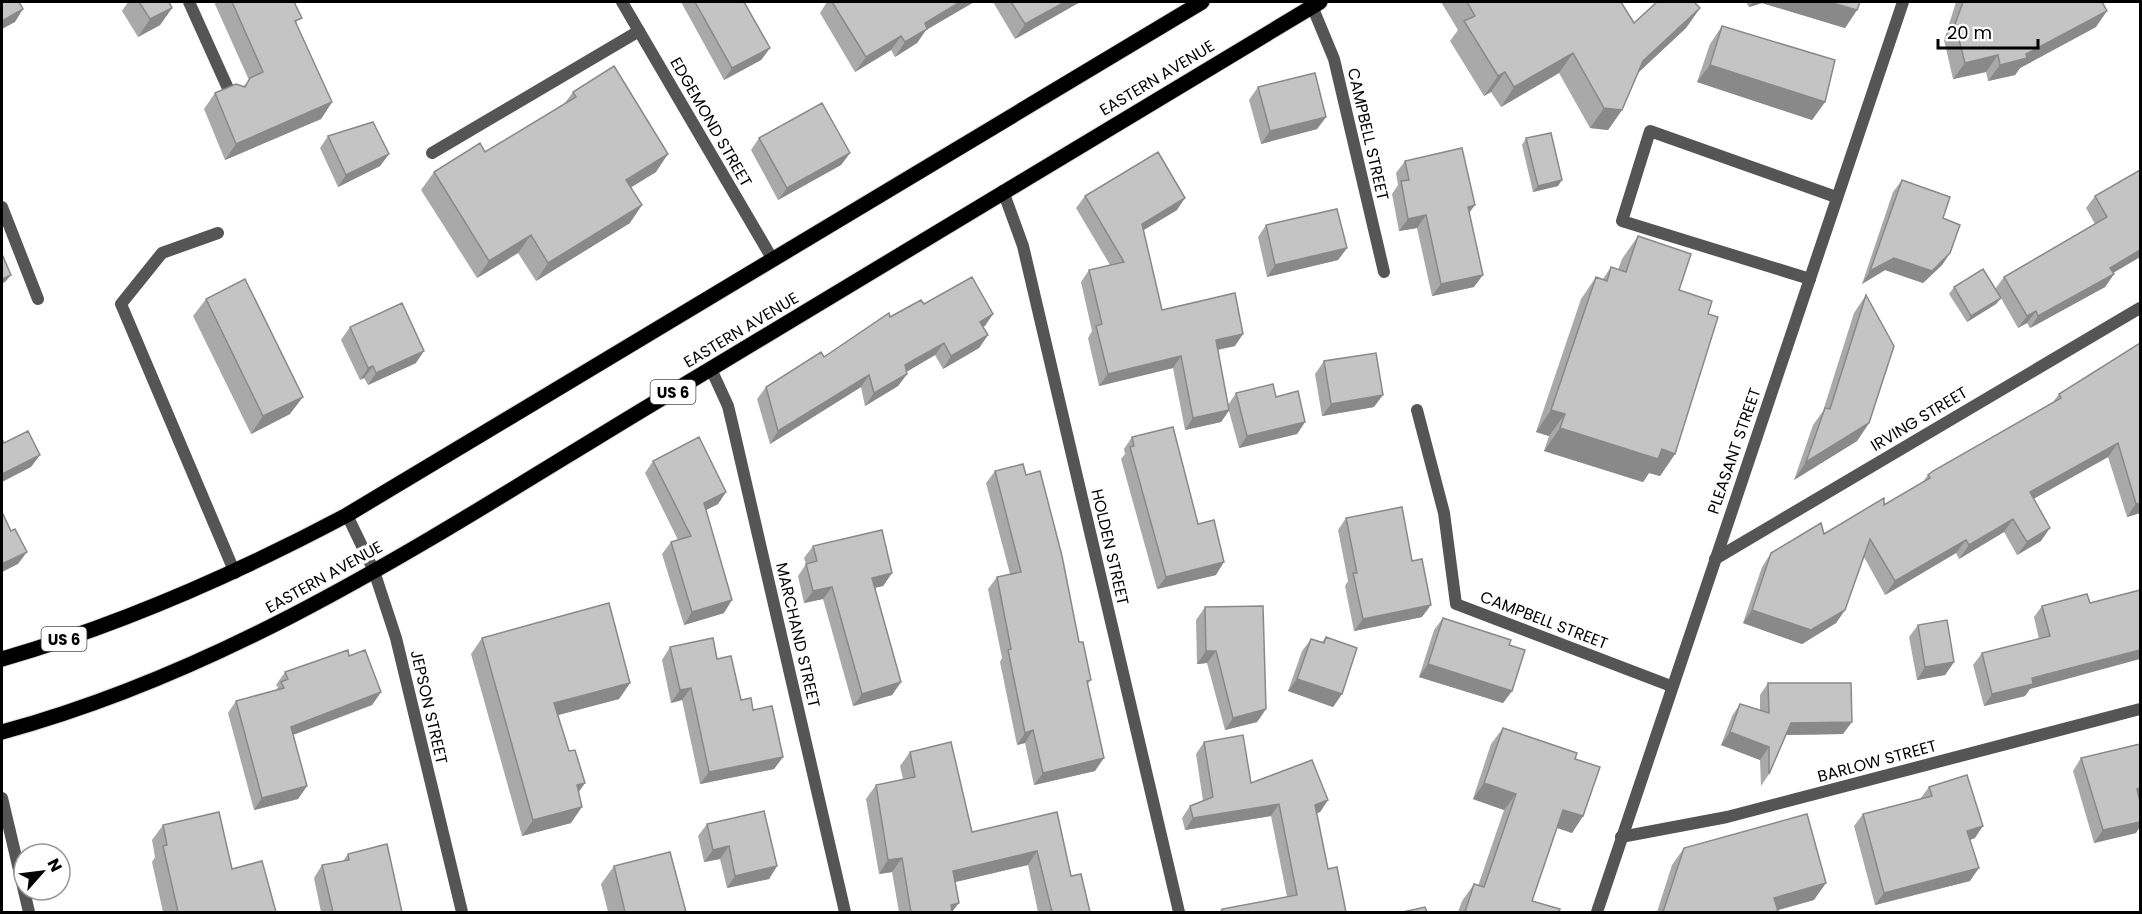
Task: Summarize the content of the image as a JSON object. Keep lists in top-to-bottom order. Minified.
{"streets":{"main road":["EASTERN AVENUE","US 6"],"street":["EDGEMOND STREET","CAMPBELL STREET","IRVING STREET","PLEASANT STREET","HOLDEN STREET","MARCHAND STREET","JEPSON STREET","BARLOW STREET"]},"crossings":[["EASTERN AVENUE","CAMPBELL STREET"],["EASTERN AVENUE","HOLDEN STREET"],["EASTERN AVENUE","MARCHAND STREET"],["EASTERN AVENUE","JEPSON STREET"],["EDGEMOND STREET","US 6"],["CAMPBELL STREET","PLEASANT STREET"],["US 6","JEPSON STREET"],["IRVING STREET","PLEASANT STREET"],["PLEASANT STREET","BARLOW STREET"]],"scale_bar":"20 m","north":"top right"}
